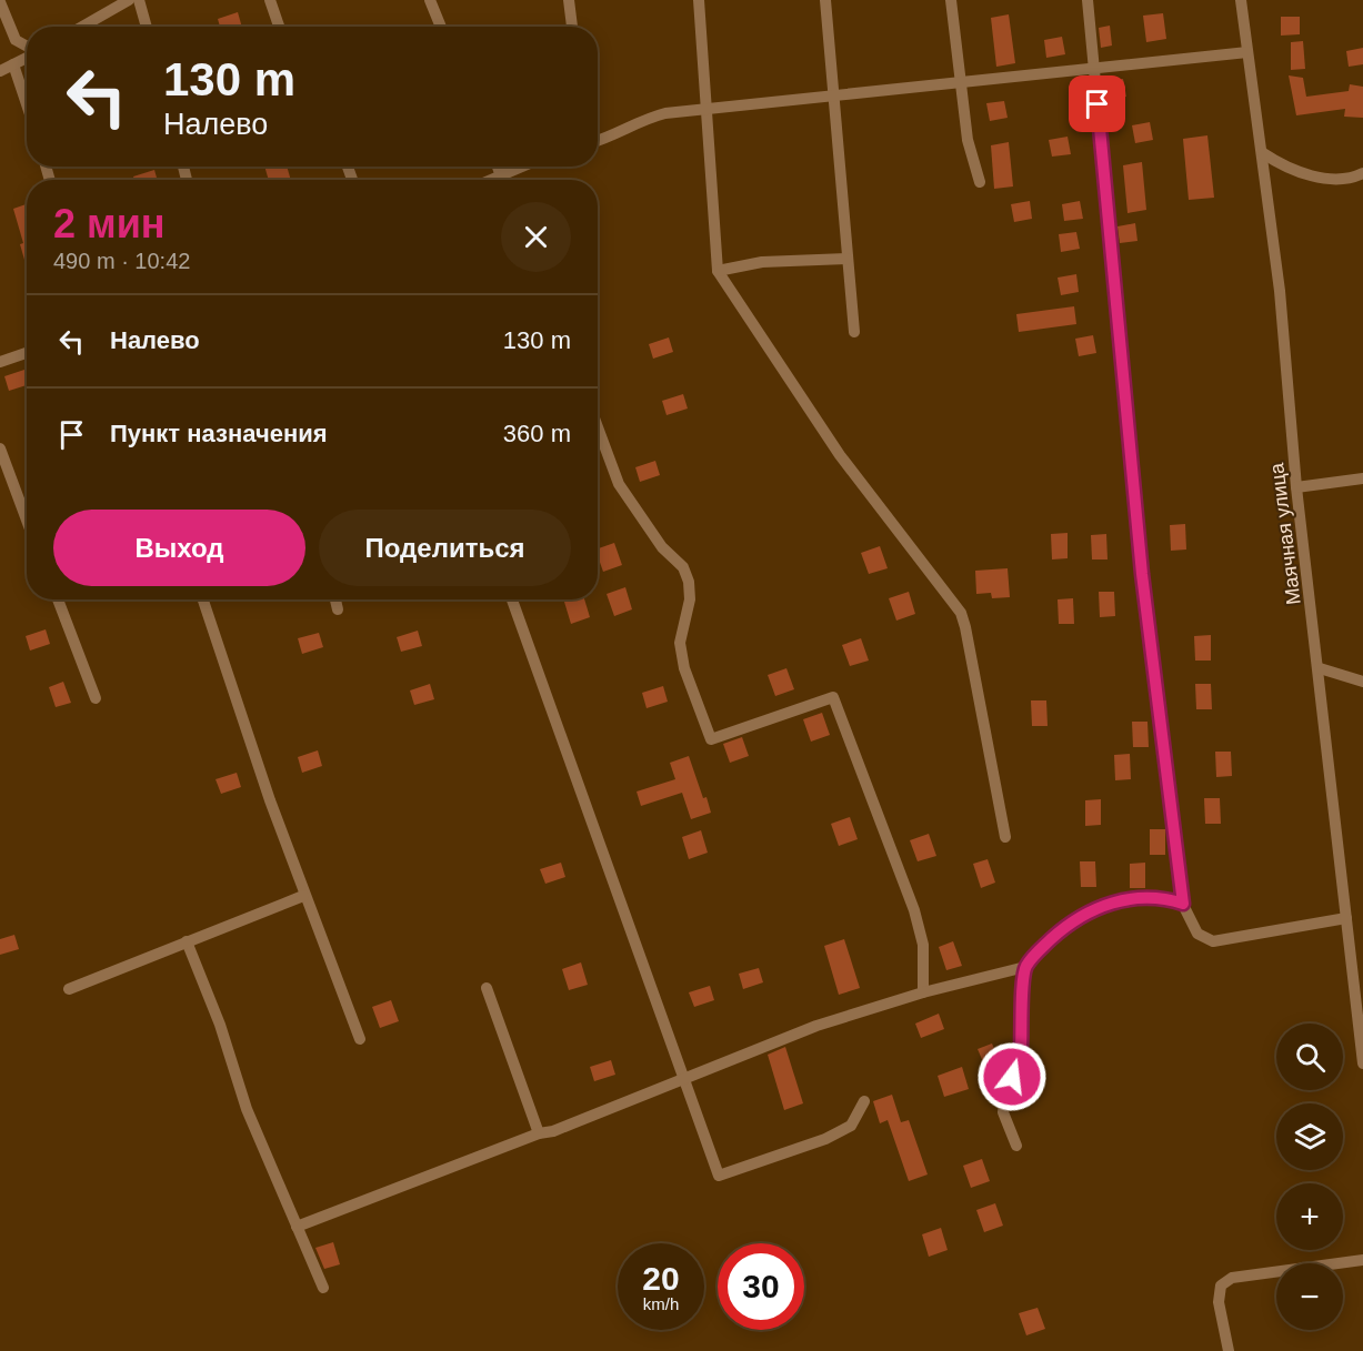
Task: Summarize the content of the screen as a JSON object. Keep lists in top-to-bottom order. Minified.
{"streets":{"street":["Маячная улица"]},"page":{"turn":["130 m","Налево"],"heading":["2 мин","490 m · 10:42"],"list":[{"name":"Налево","value":"130 m"},{"name":"Пункт назначения","value":"360 m"}],"buttons":["Выход","Поделиться"],"map_buttons":["+","−"],"speed":"20 km/h","limit":"30"}}
